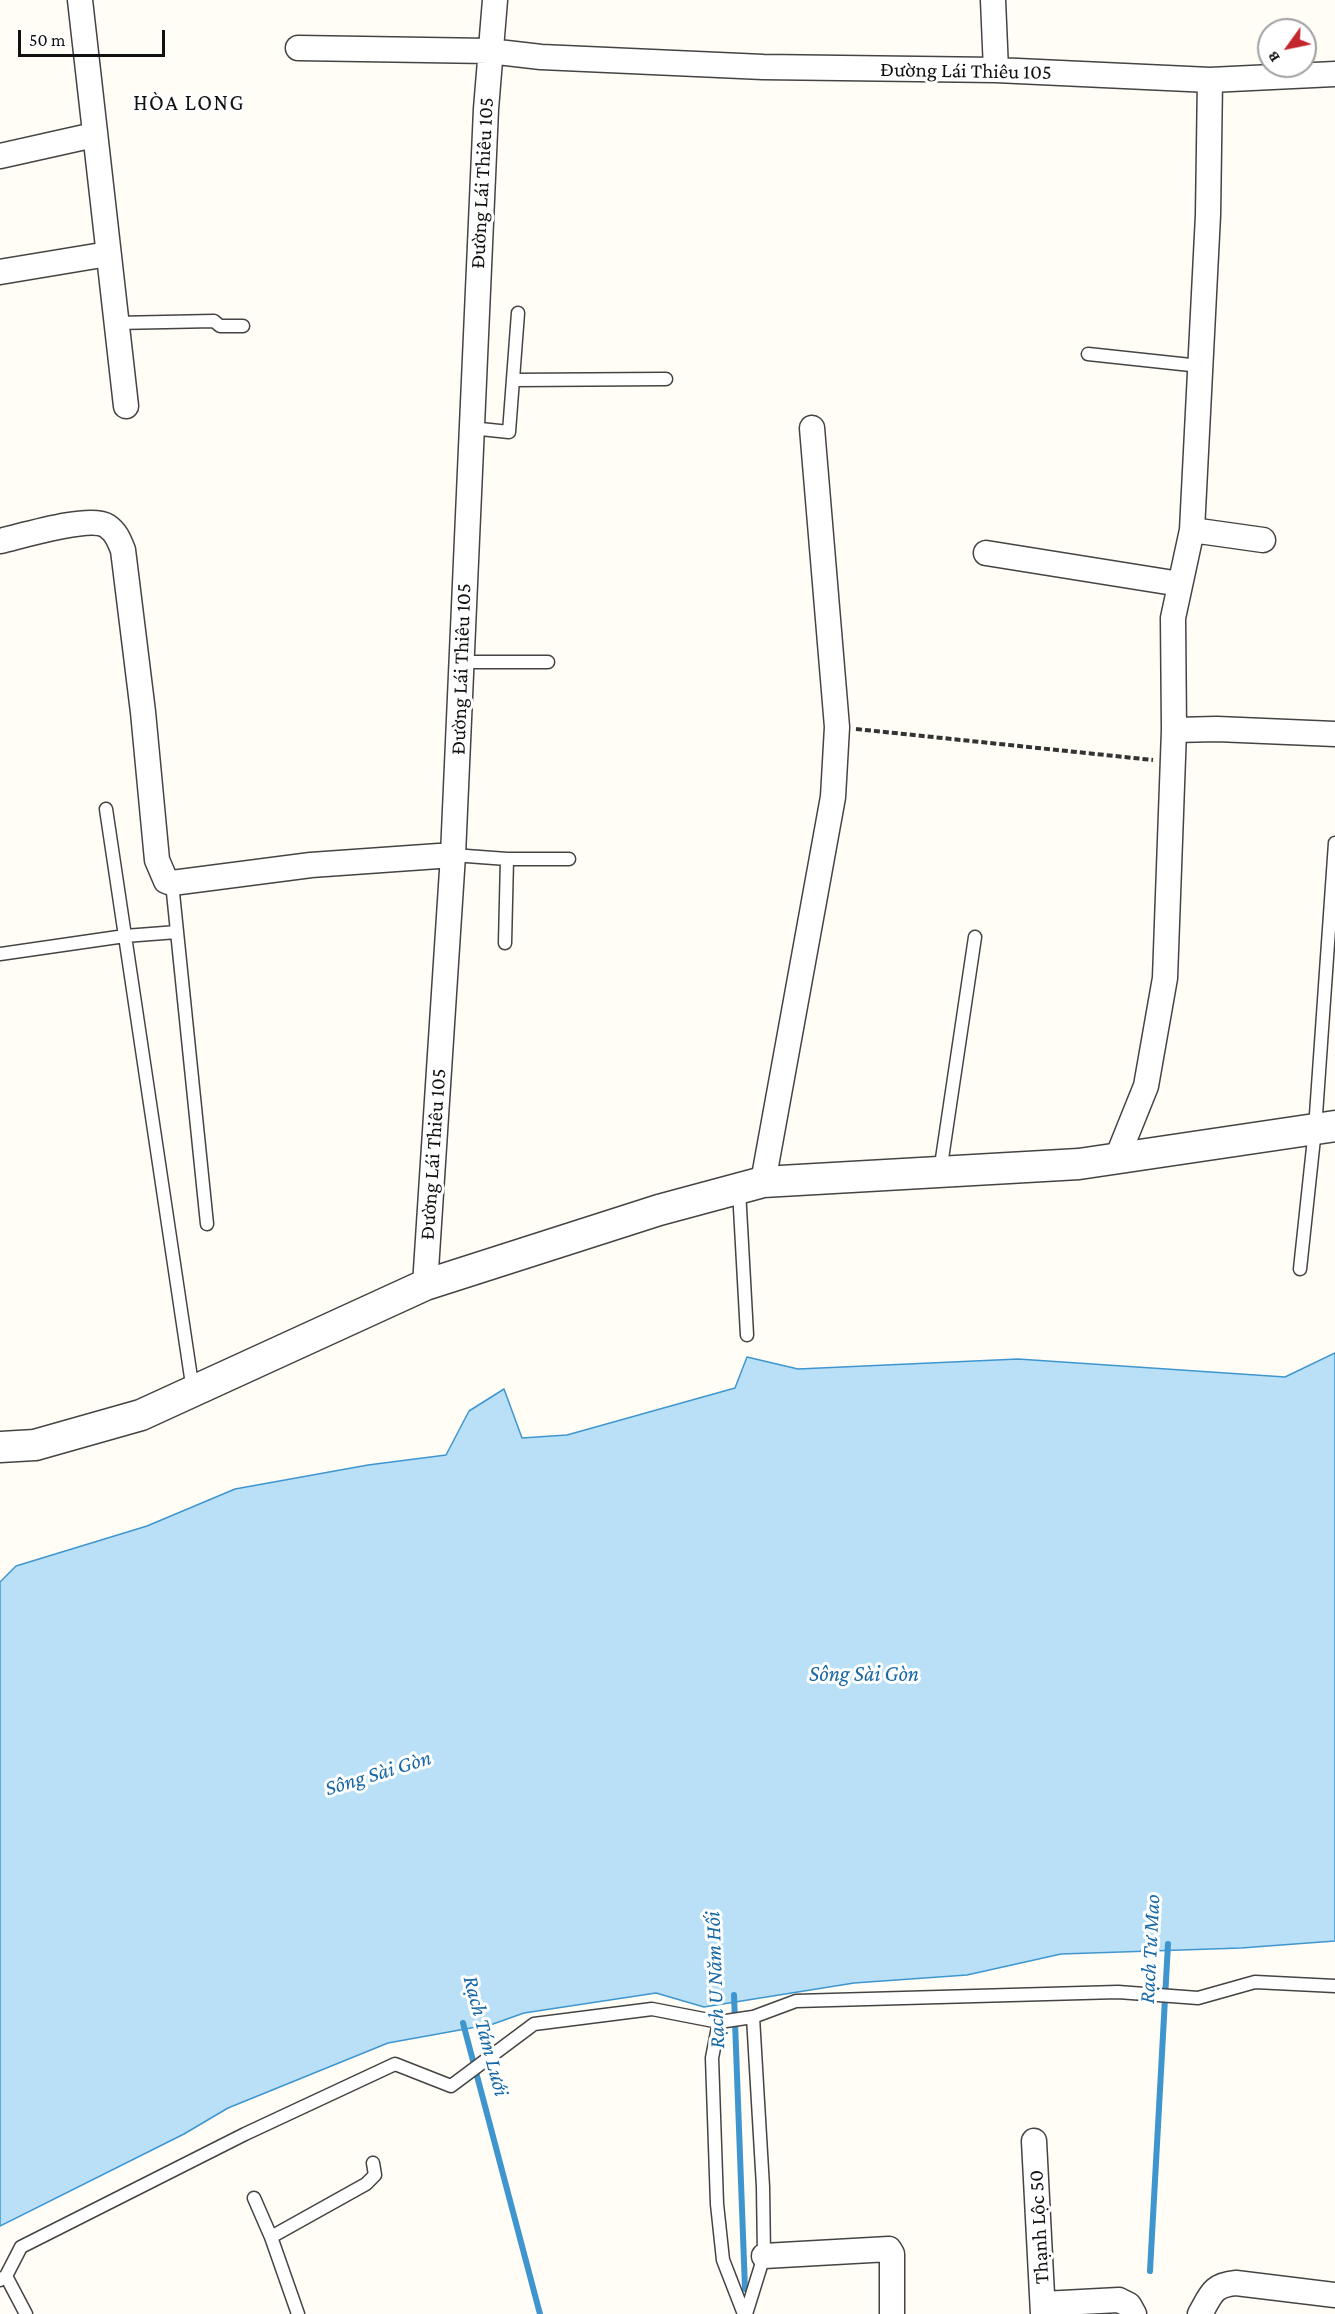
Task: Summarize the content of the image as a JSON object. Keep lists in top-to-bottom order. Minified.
{"streets":{"street":["Đường Lái Thiêu 105","Thạnh Lộc 50"]},"districts":["HÒA LONG"],"water":["Sông Sài Gòn","Rạch Tư Mao","Rạch U Năm Hối","Rạch Tám Lưới"],"scale_bar":"50 m","north":"bottom left"}
